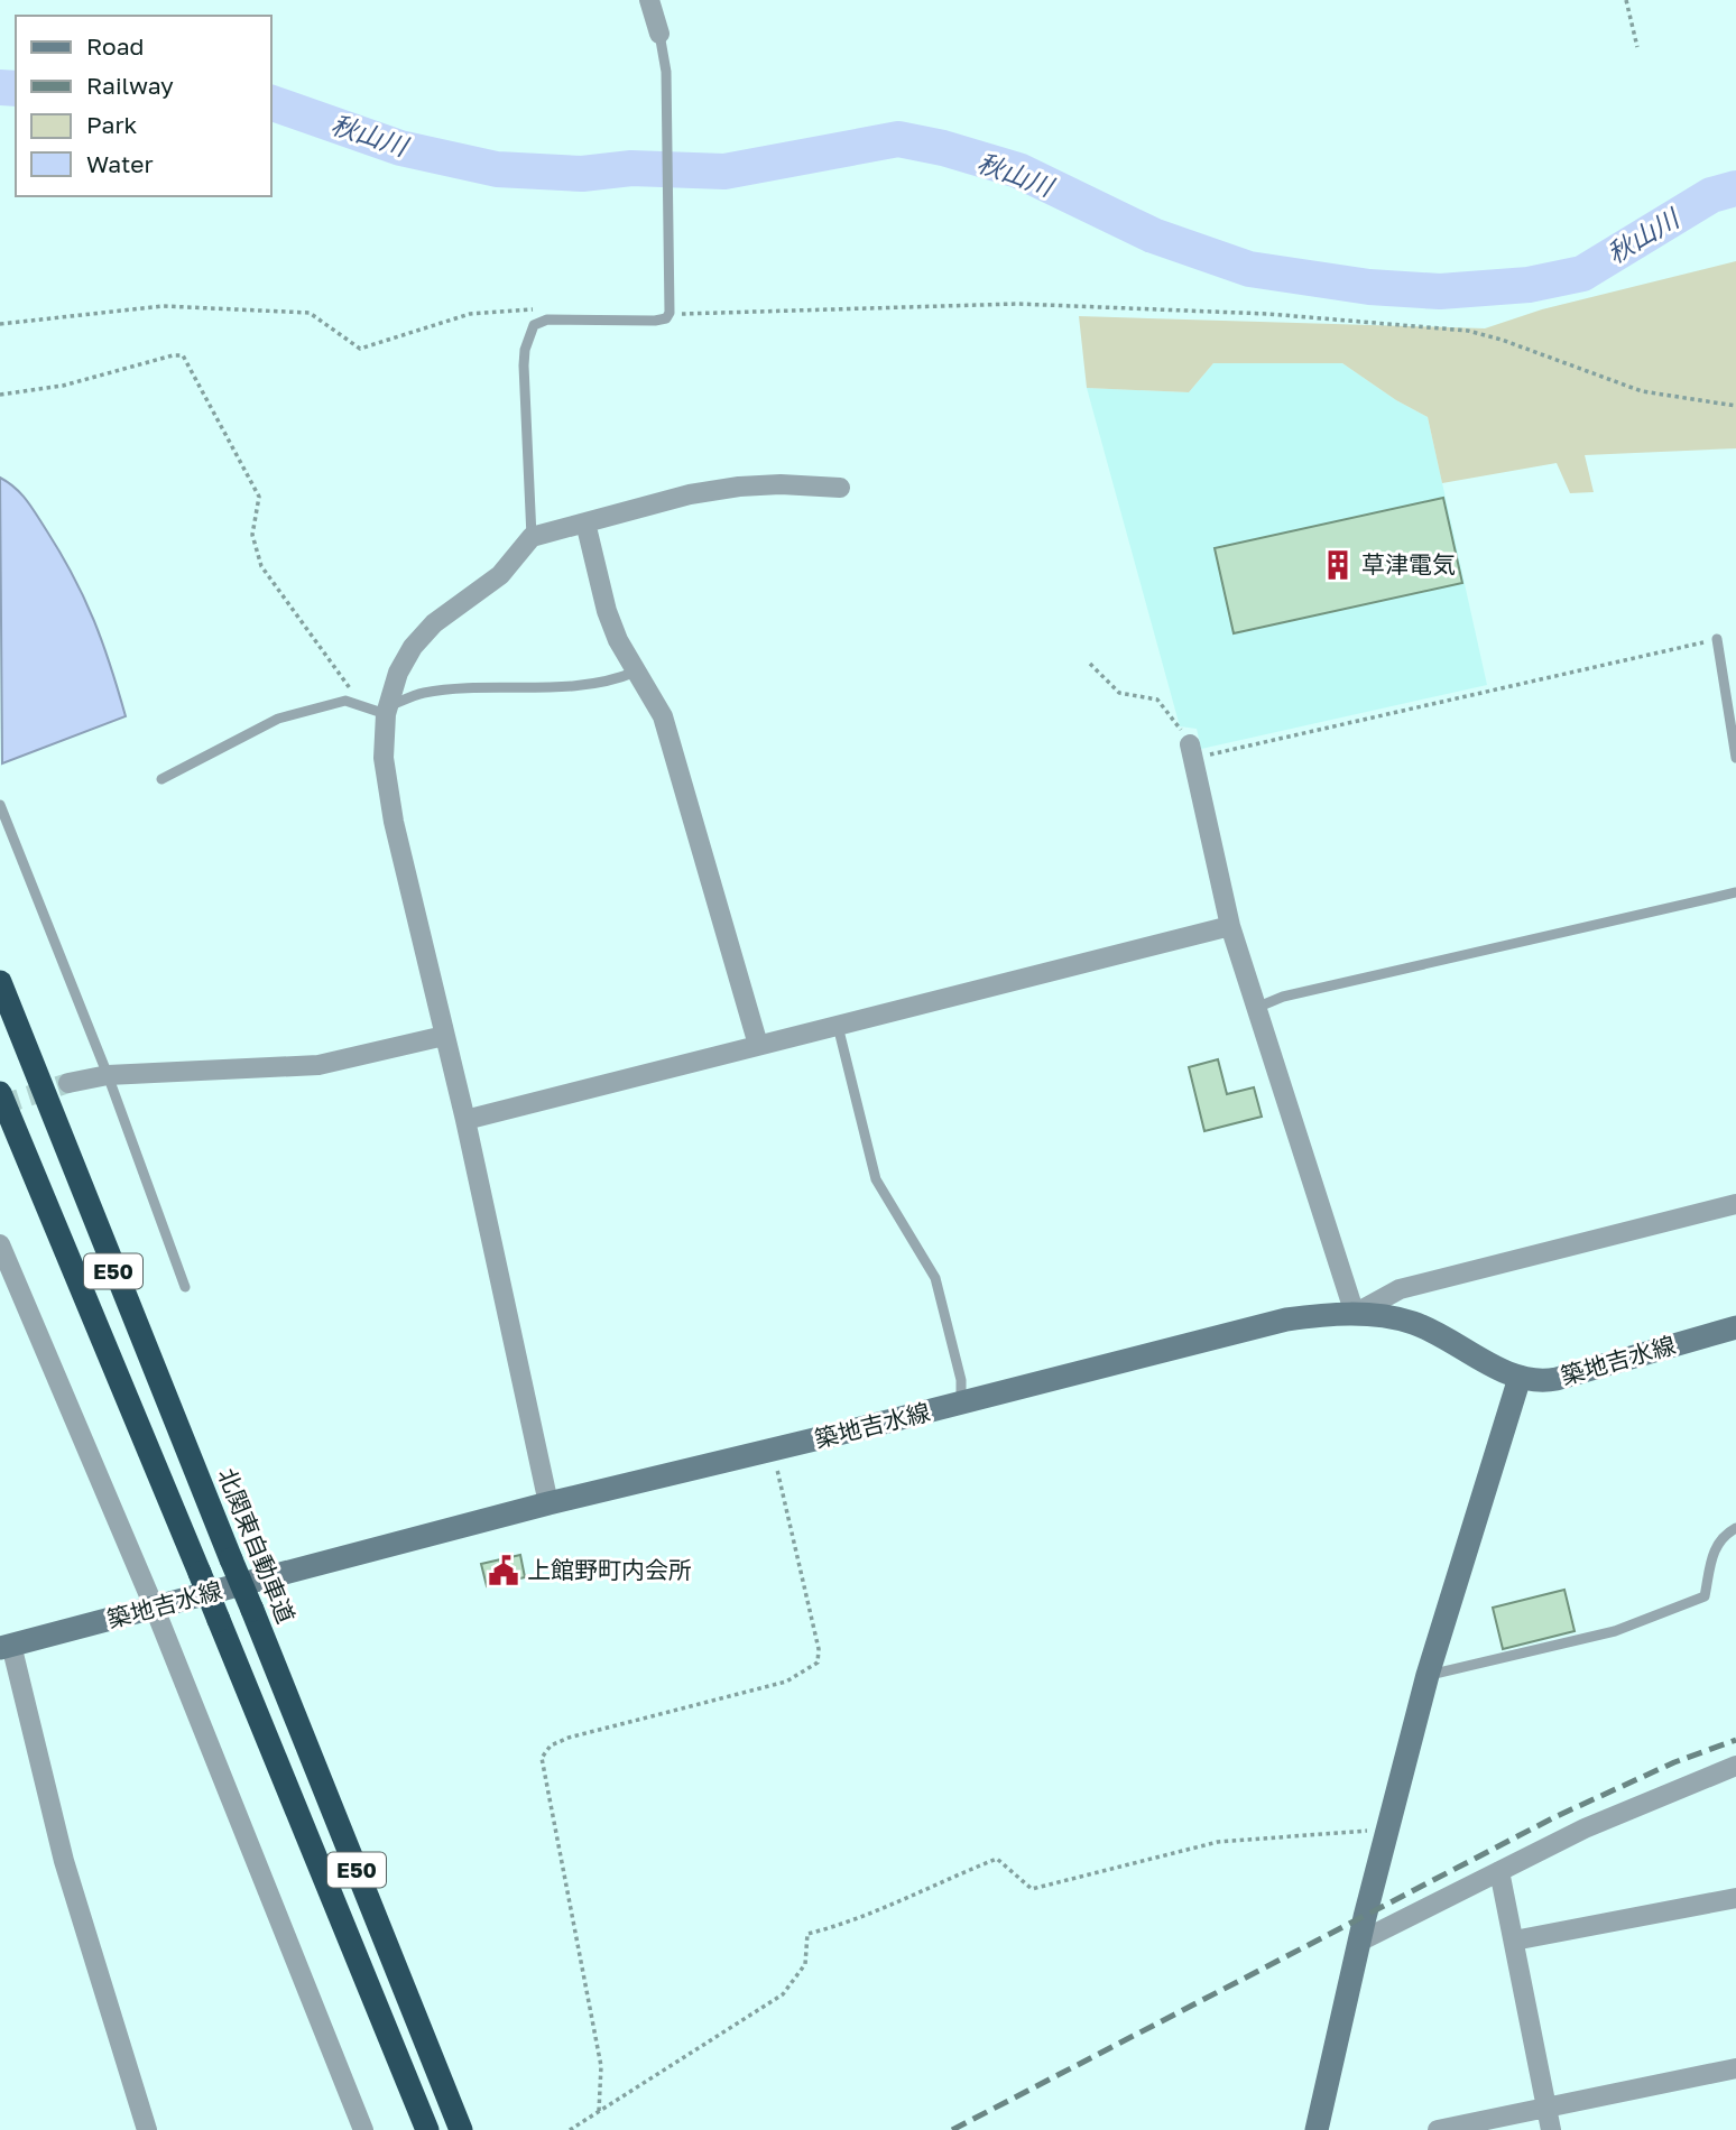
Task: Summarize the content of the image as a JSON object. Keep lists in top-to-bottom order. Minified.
{"streets":{"highway":["E50","北関東自動車道"],"main road":["築地吉水線"]},"water":["秋山川"],"places":{"building":["草津電気"],"public building":["上館野町内会所"]},"legend":["Road","Railway","Park","Water"]}
